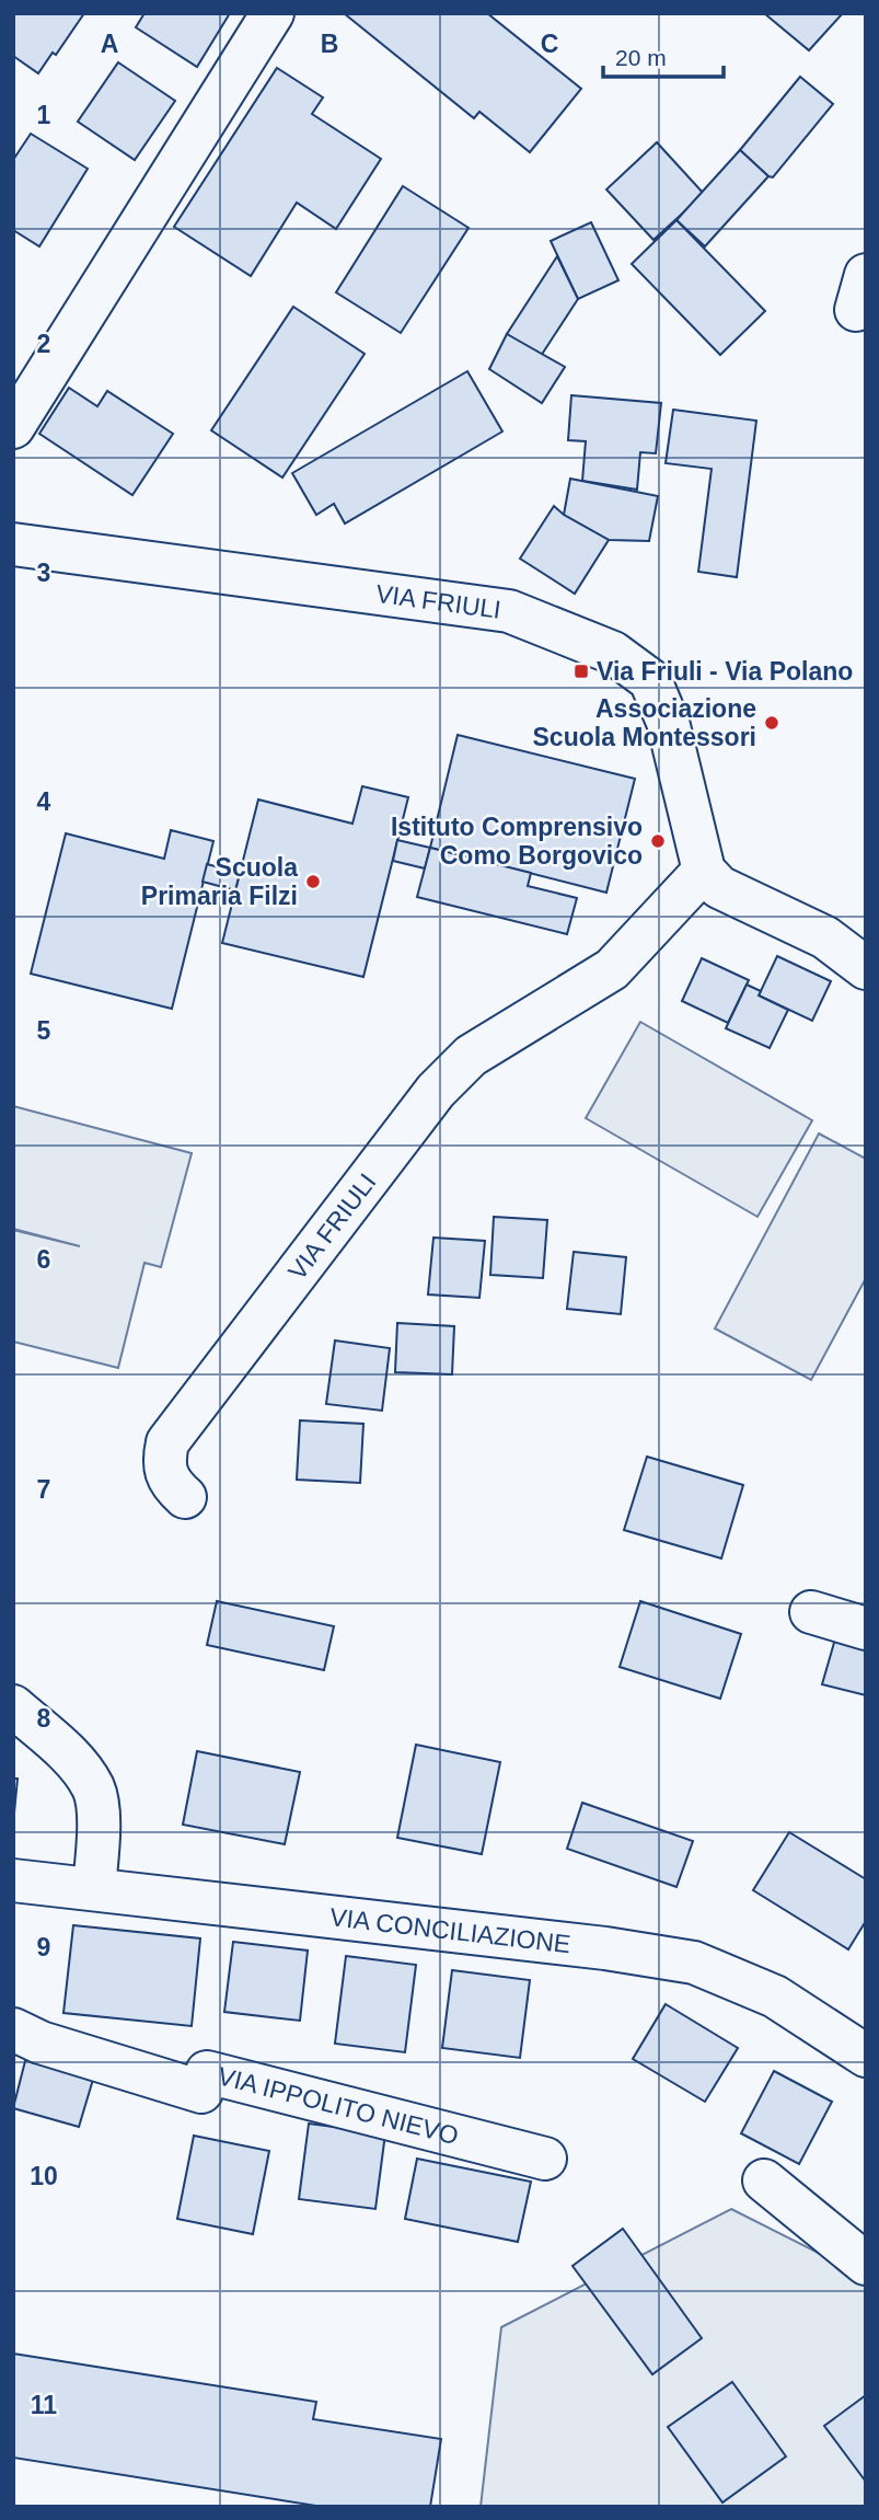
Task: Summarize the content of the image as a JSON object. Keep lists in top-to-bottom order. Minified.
{"streets":{"street":["VIA FRIULI","VIA CONCILIAZIONE","VIA IPPOLITO NIEVO"]},"places":{"transit":["Via Friuli - Via Polano"],"other":["Associazione Scuola Montessori","Istituto Comprensivo Como Borgovico","Scuola Primaria Filzi"]},"scale_bar":"20 m","grid":{"columns":["A","B","C"],"rows":["1","2","3","4","5","6","7","8","9","10","11"]}}
